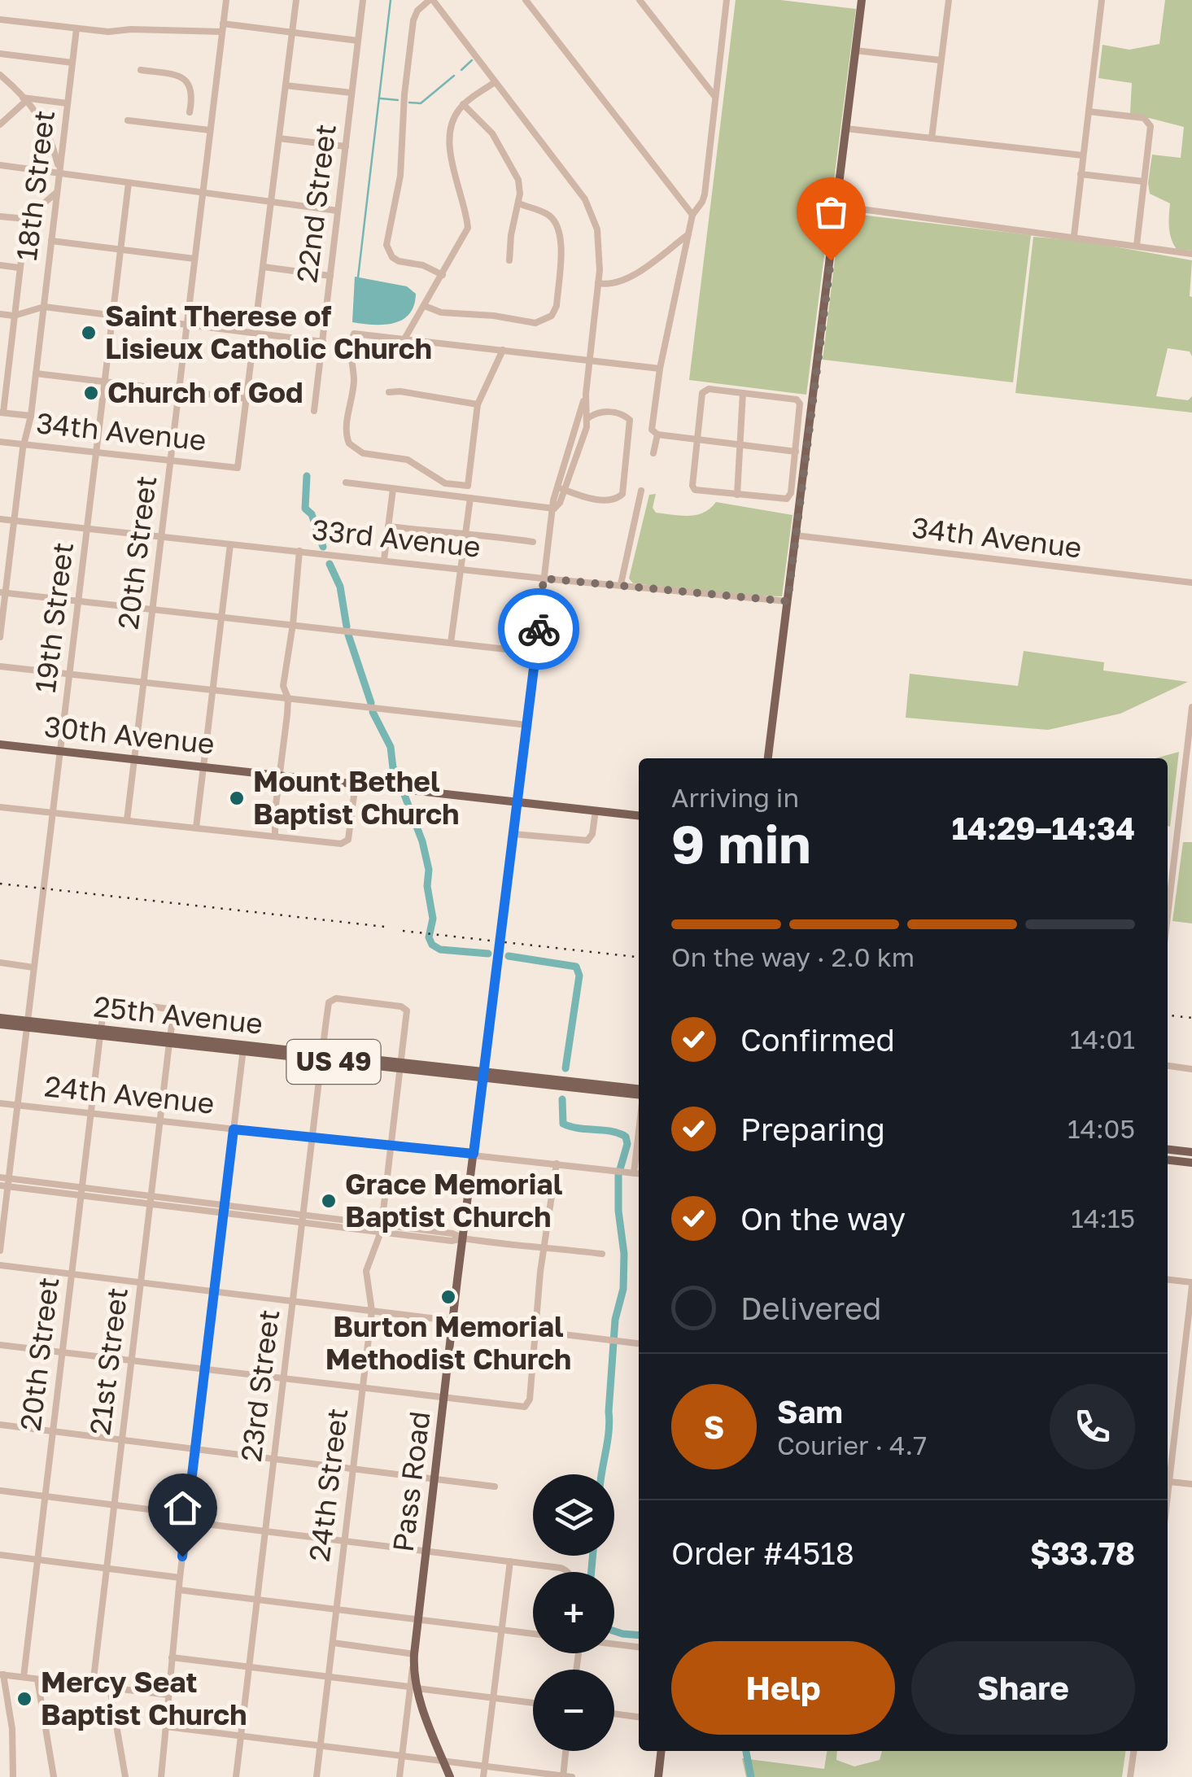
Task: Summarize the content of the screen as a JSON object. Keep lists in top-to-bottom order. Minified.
{"streets":{"main road":["30th Avenue","25th Avenue","US 49","Pass Road"],"street":["18th Street","22nd Street","34th Avenue","33rd Avenue","20th Street","19th Street","24th Avenue","21st Street","23rd Street","24th Street"]},"crossings":[["18th Street","34th Avenue"],["18th Street","33rd Avenue"],["34th Avenue","20th Street"],["34th Avenue","19th Street"],["33rd Avenue","20th Street"],["33rd Avenue","19th Street"],["33rd Avenue","Pass Road"],["20th Street","30th Avenue"],["20th Street","25th Avenue"],["20th Street","24th Avenue"],["20th Street","21st Street"],["19th Street","30th Avenue"],["19th Street","25th Avenue"],["19th Street","24th Avenue"],["30th Avenue","Pass Road"],["25th Avenue","21st Street"],["25th Avenue","23rd Street"],["25th Avenue","Pass Road"],["25th Avenue","24th Street"],["24th Avenue","21st Street"],["24th Avenue","23rd Street"],["24th Avenue","Pass Road"],["24th Avenue","24th Street"],["23rd Street","24th Street"]],"places":["Saint Therese of Lisieux Catholic Church","Church of God","Mount Bethel Baptist Church","Grace Memorial Baptist Church","Burton Memorial Methodist Church","Mercy Seat Baptist Church"],"page":{"heading":["9 min","Arriving in","14:29–14:34"],"panel":["Sam","Courier · 4.7","Order #4518","$33.78"],"bar":"On the way · 2.0 km","list":[["Confirmed","14:01"],["Preparing","14:05"],["On the way","14:15"],"Delivered"],"round":"S","map_buttons":["+","−"],"buttons":["Help","Share"]}}
